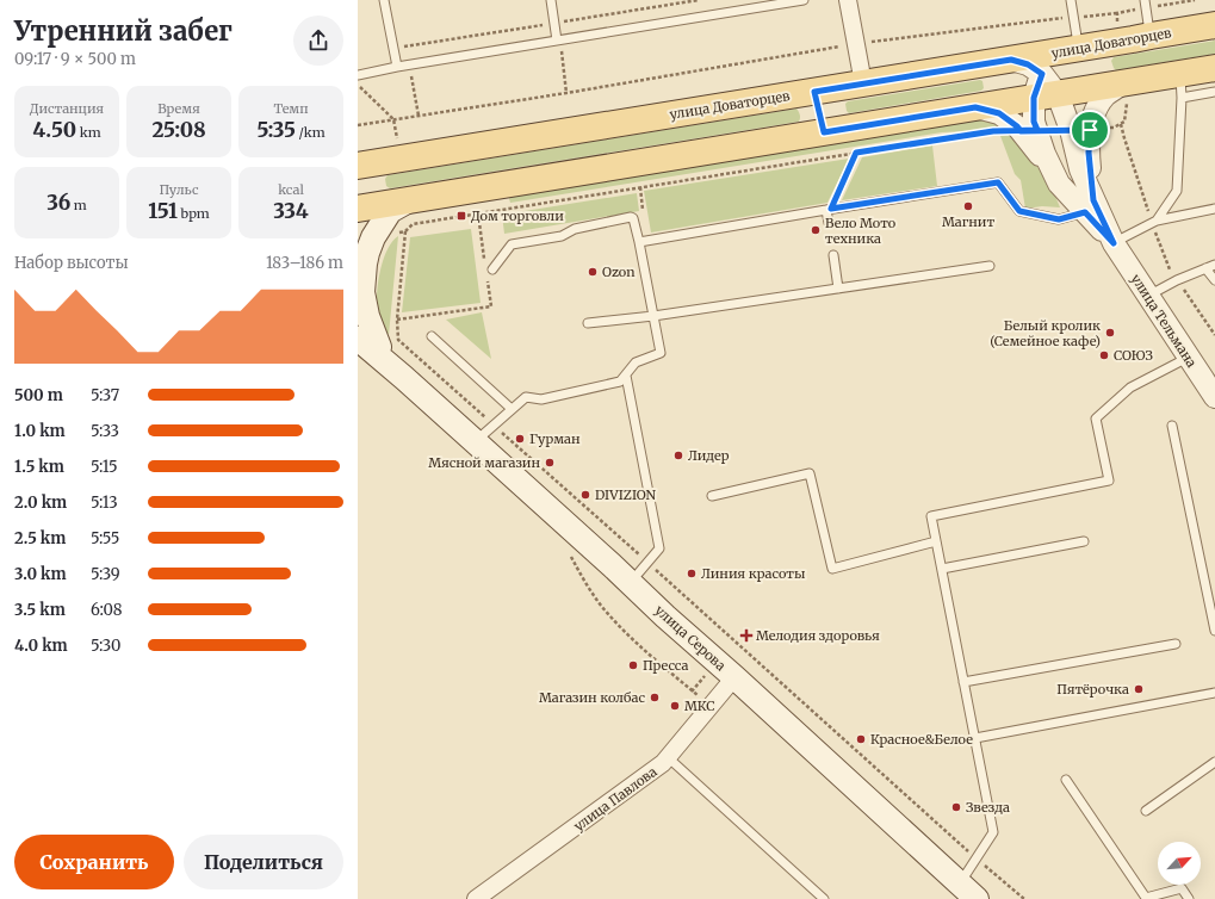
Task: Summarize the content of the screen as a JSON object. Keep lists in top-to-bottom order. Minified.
{"streets":{"main road":["улица Доваторцев","улица Серова"],"street":["улица Тельмана","улица Павлова"]},"crossings":[["улица Серова","улица Павлова"]],"places":{"other":["Магнит","Вело Мото техника","Ozon","Белый кролик (Семейное кафе)","СОЮЗ","Гурман","Лидер","Мясной магазин","DIVIZION","Линия красоты","Пресса","Пятёрочка","Магазин колбас","МКС","Красное&Белое","Звезда"],"transit":["Дом торговли"],"health":["Мелодия здоровья"]},"north":"top right","page":{"heading":["Утренний забег","09:17 · 9 × 500 m"],"stats":[["Дистанция","4.50 km"],["Время","25:08"],["Темп","5:35 /km"],["36 m"],["Пульс","151 bpm"],["kcal","334"]],"chart":["Набор высоты","183–186 m"],"list":[{"name":"500 m","note":"5:37"},{"name":"1.0 km","note":"5:33"},{"name":"1.5 km","note":"5:15"},{"name":"2.0 km","note":"5:13"},{"name":"2.5 km","note":"5:55"},{"name":"3.0 km","note":"5:39"},{"name":"3.5 km","note":"6:08"},{"name":"4.0 km","note":"5:30"}],"buttons":["Сохранить","Поделиться"]}}
